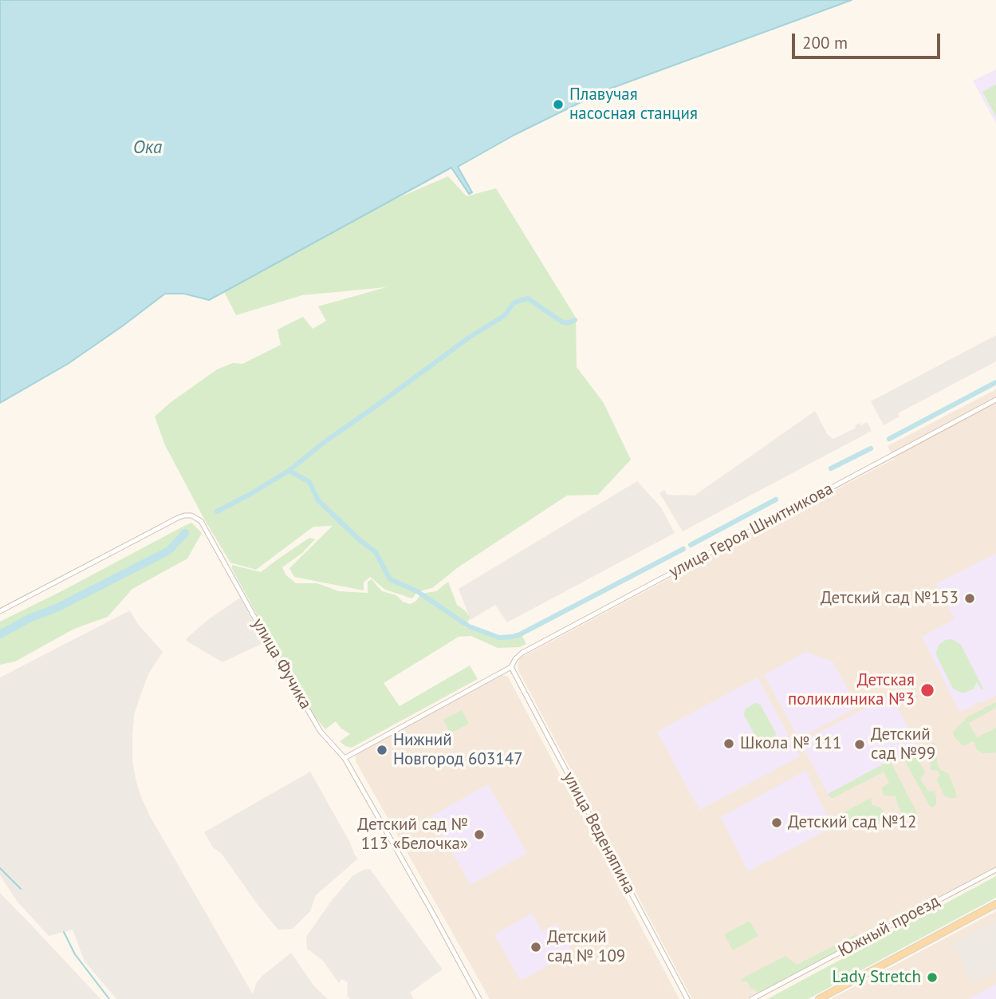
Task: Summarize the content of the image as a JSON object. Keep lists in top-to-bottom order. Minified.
{"streets":{"street":["улица Героя Шнитникова","улица Фучика","улица Веденяпина","Южный проезд"]},"crossings":[["улица Героя Шнитникова","улица Фучика"],["улица Героя Шнитникова","улица Веденяпина"]],"water":["Ока"],"places":["Плавучая насосная станция","Детский сад №153","Детская поликлиника №3","Школа № 111","Детский сад №99","Нижний Новгород 603147","Детский сад №12","Детский сад № 113 «Белочка»","Детский сад № 109","Lady Stretch"],"scale_bar":"200 m"}
